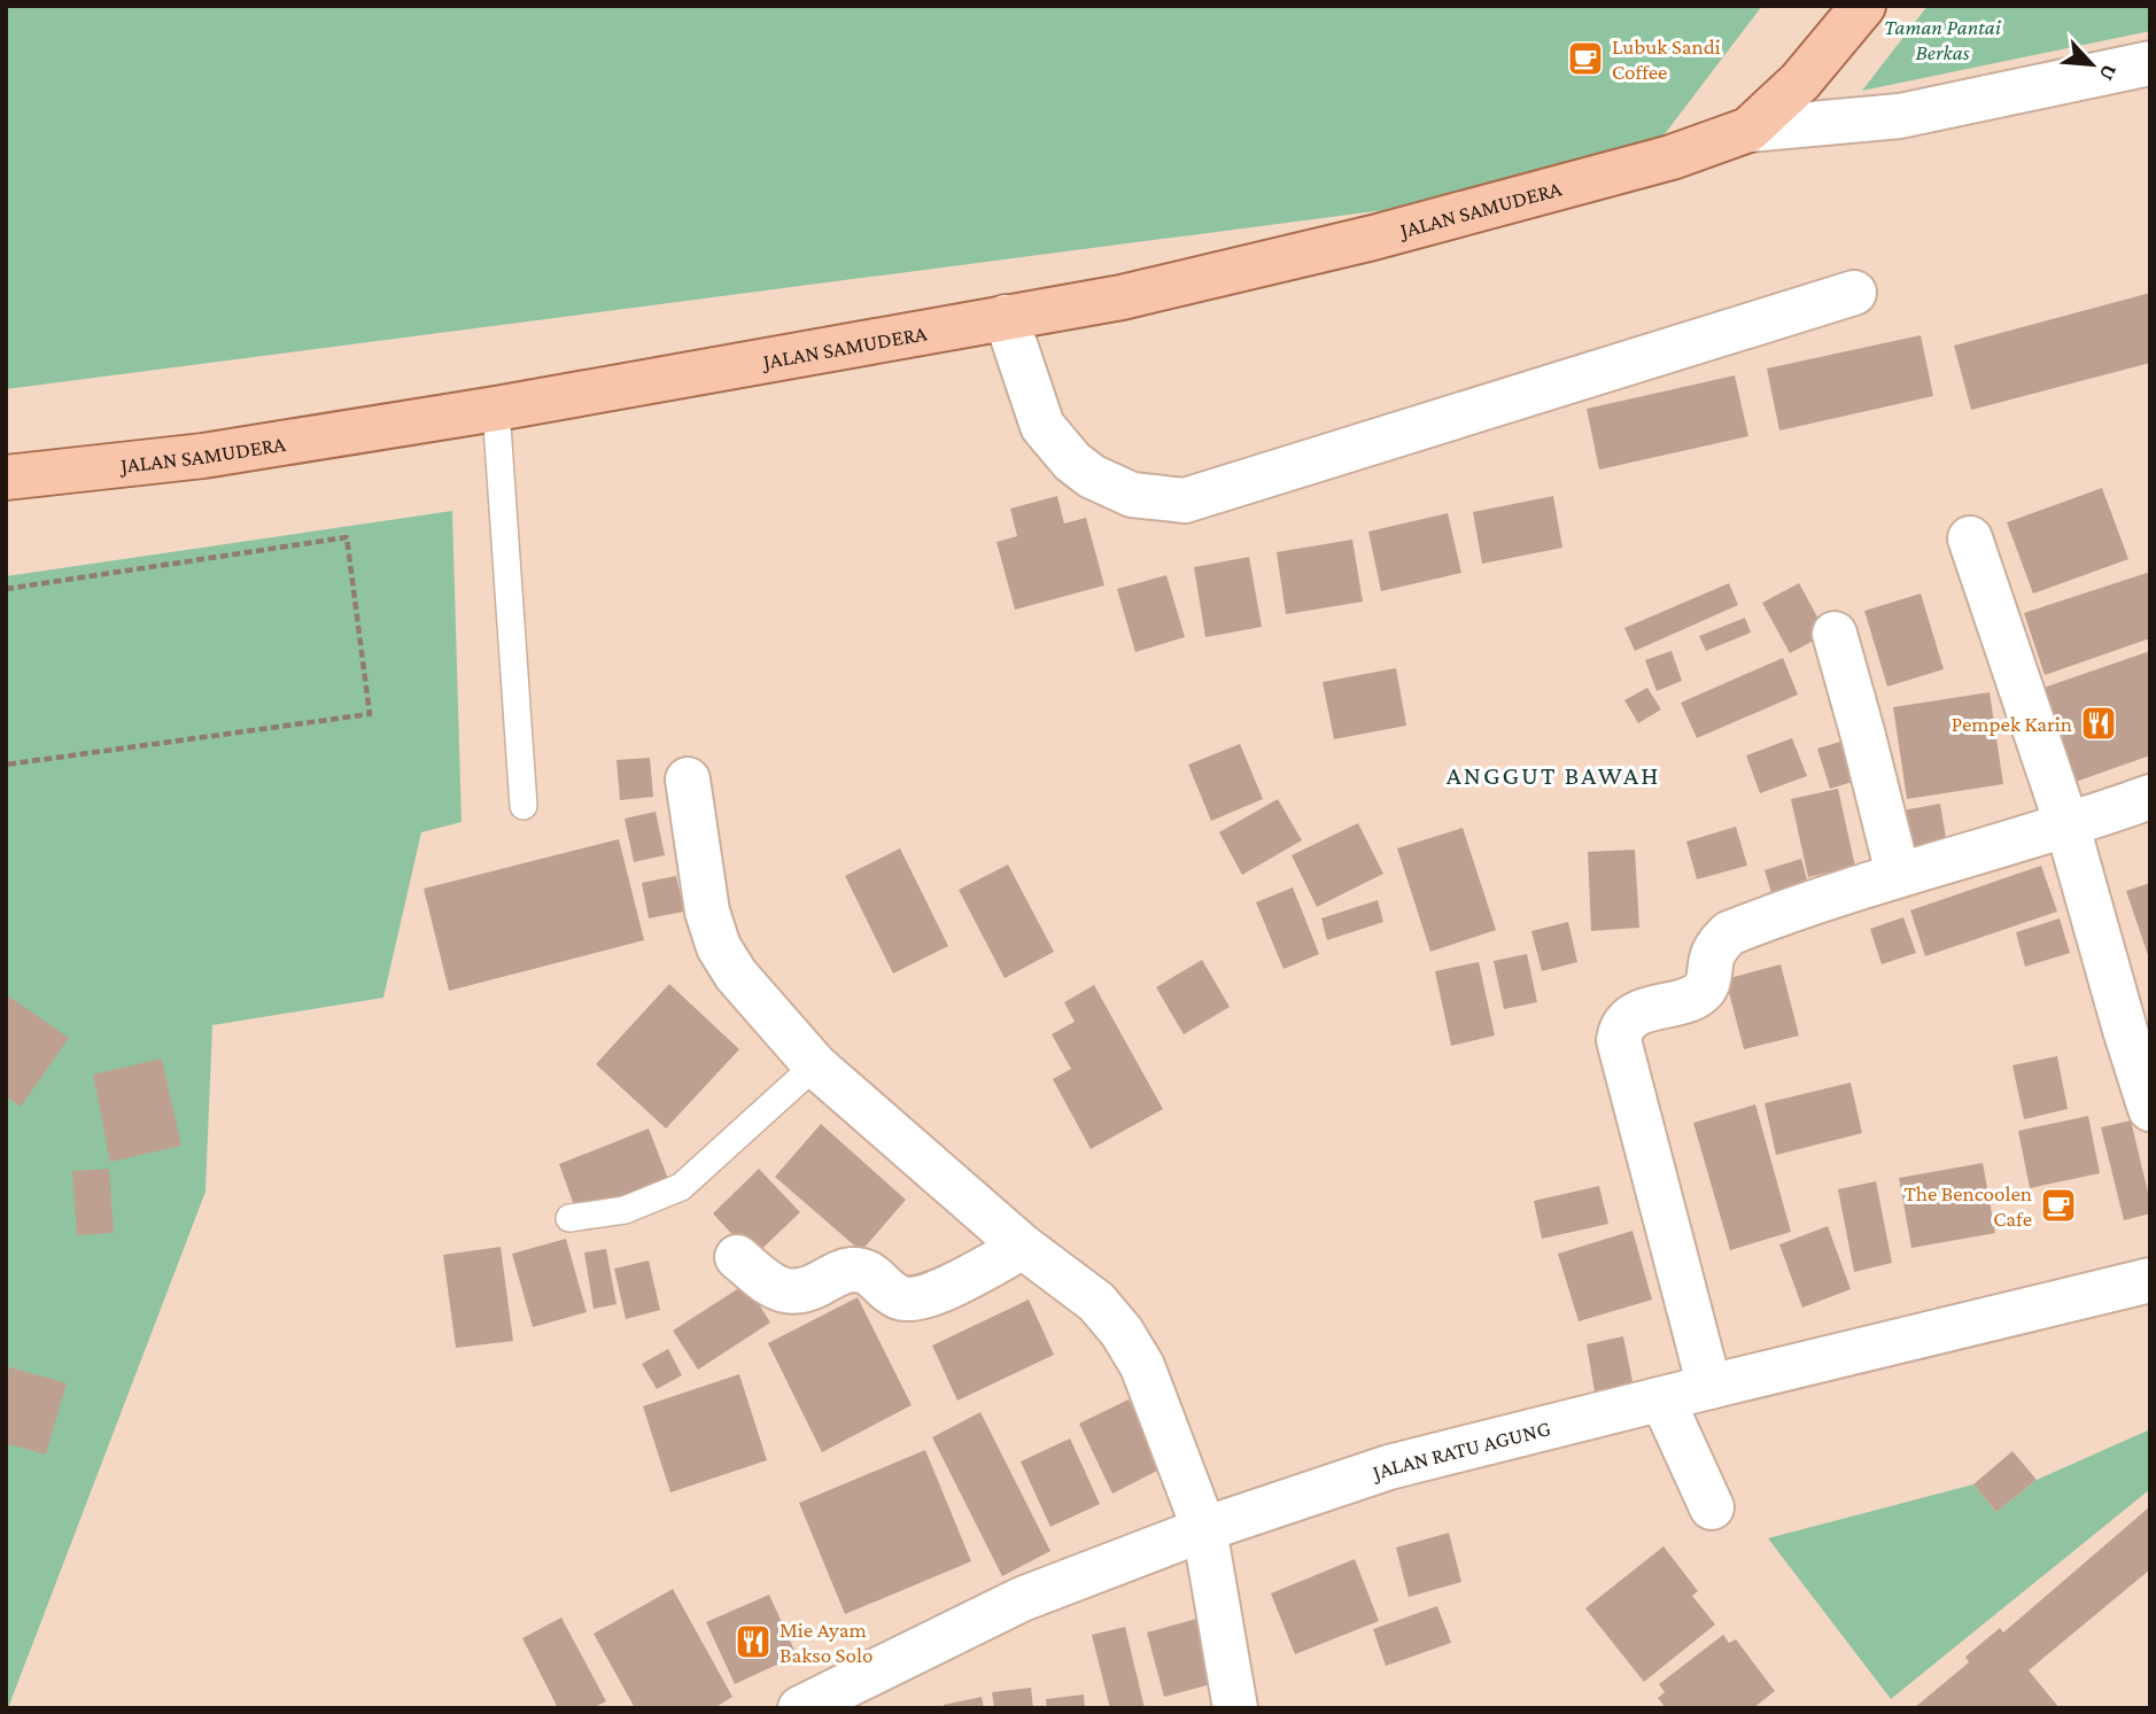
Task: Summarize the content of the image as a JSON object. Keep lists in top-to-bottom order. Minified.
{"streets":{"main road":["JALAN SAMUDERA"],"street":["JALAN RATU AGUNG"]},"districts":["ANGGUT BAWAH"],"parks":["Taman Pantai Berkas"],"places":{"cafe":["Lubuk Sandi Coffee","The Bencoolen Cafe"],"restaurant":["Pempek Karin","Mie Ayam Bakso Solo"]},"north":"bottom right"}
